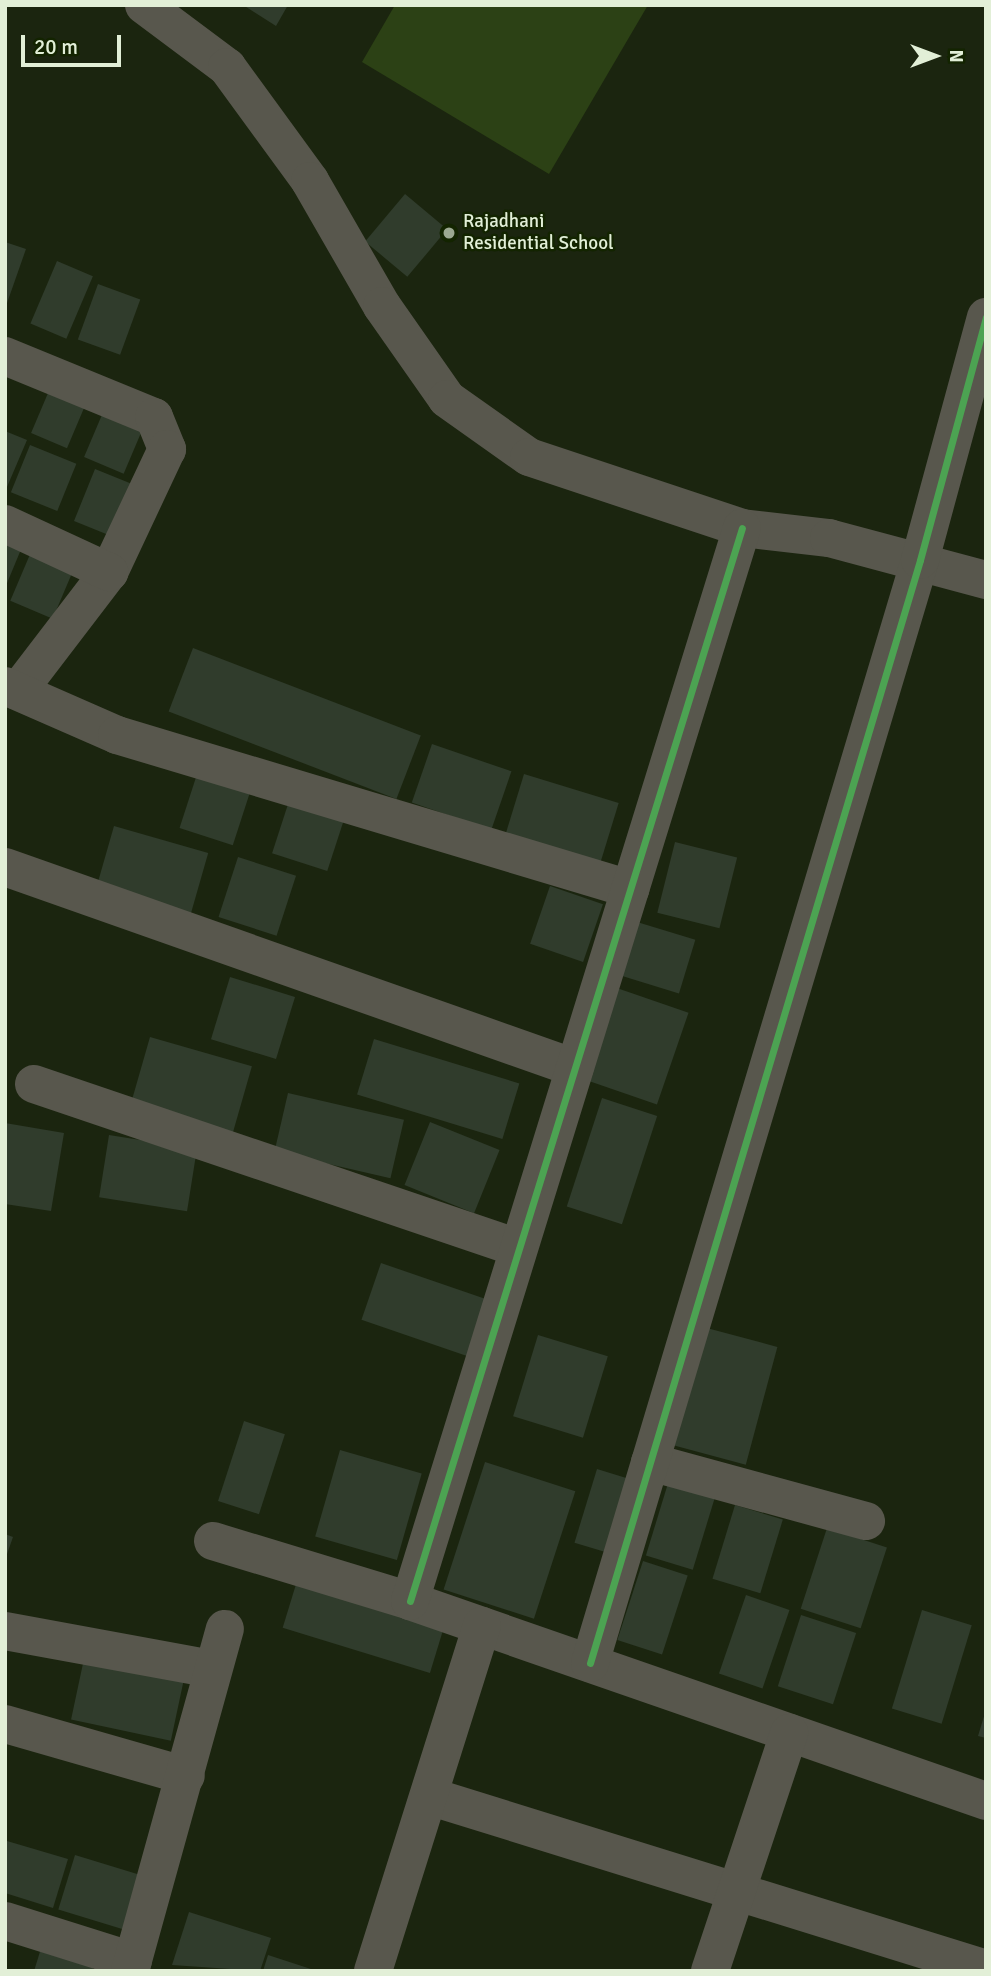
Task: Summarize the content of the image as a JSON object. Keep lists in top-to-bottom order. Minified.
{"places":["Rajadhani Residential School"],"scale_bar":"20 m","north":"right"}
